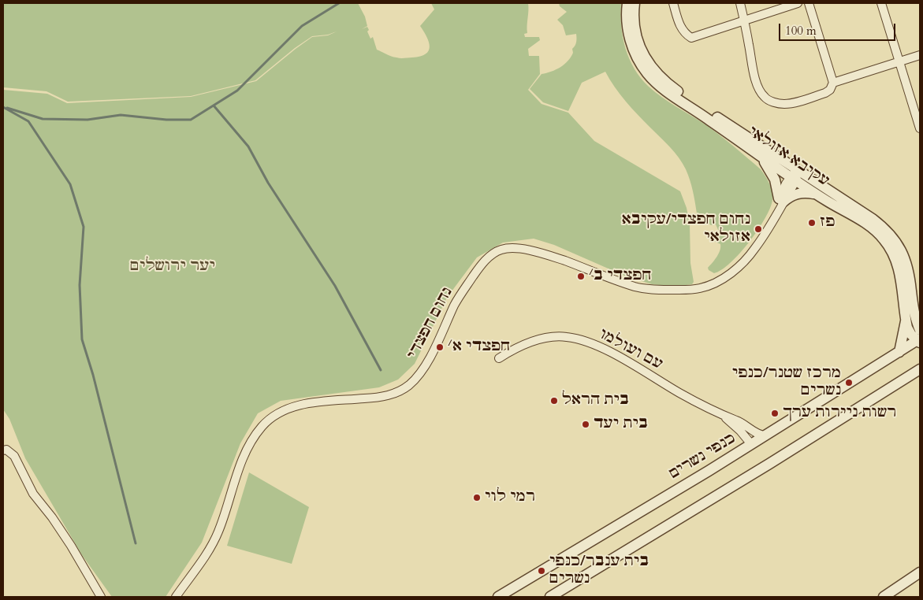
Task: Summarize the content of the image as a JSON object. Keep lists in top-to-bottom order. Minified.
{"streets":{"street":["עקיבא אזולאי","נחום חפצדי","עם ועולמו","כנפי נשרים"]},"crossings":[["עקיבא אזולאי","נחום חפצדי"],["עקיבא אזולאי","כנפי נשרים"],["עם ועולמו","כנפי נשרים"]],"parks":["יער ירושלים"],"places":["פז","נחום חפצדי/עקיבא אזולאי","חפצדי ב׳","חפצדי א׳","מרכז שטנר/כנפי נשרים","בית הראל","רשות ניירות ערך","בית יעד","רמי לוי","בית ענבר/כנפי נשרים"],"scale_bar":"100 m"}
